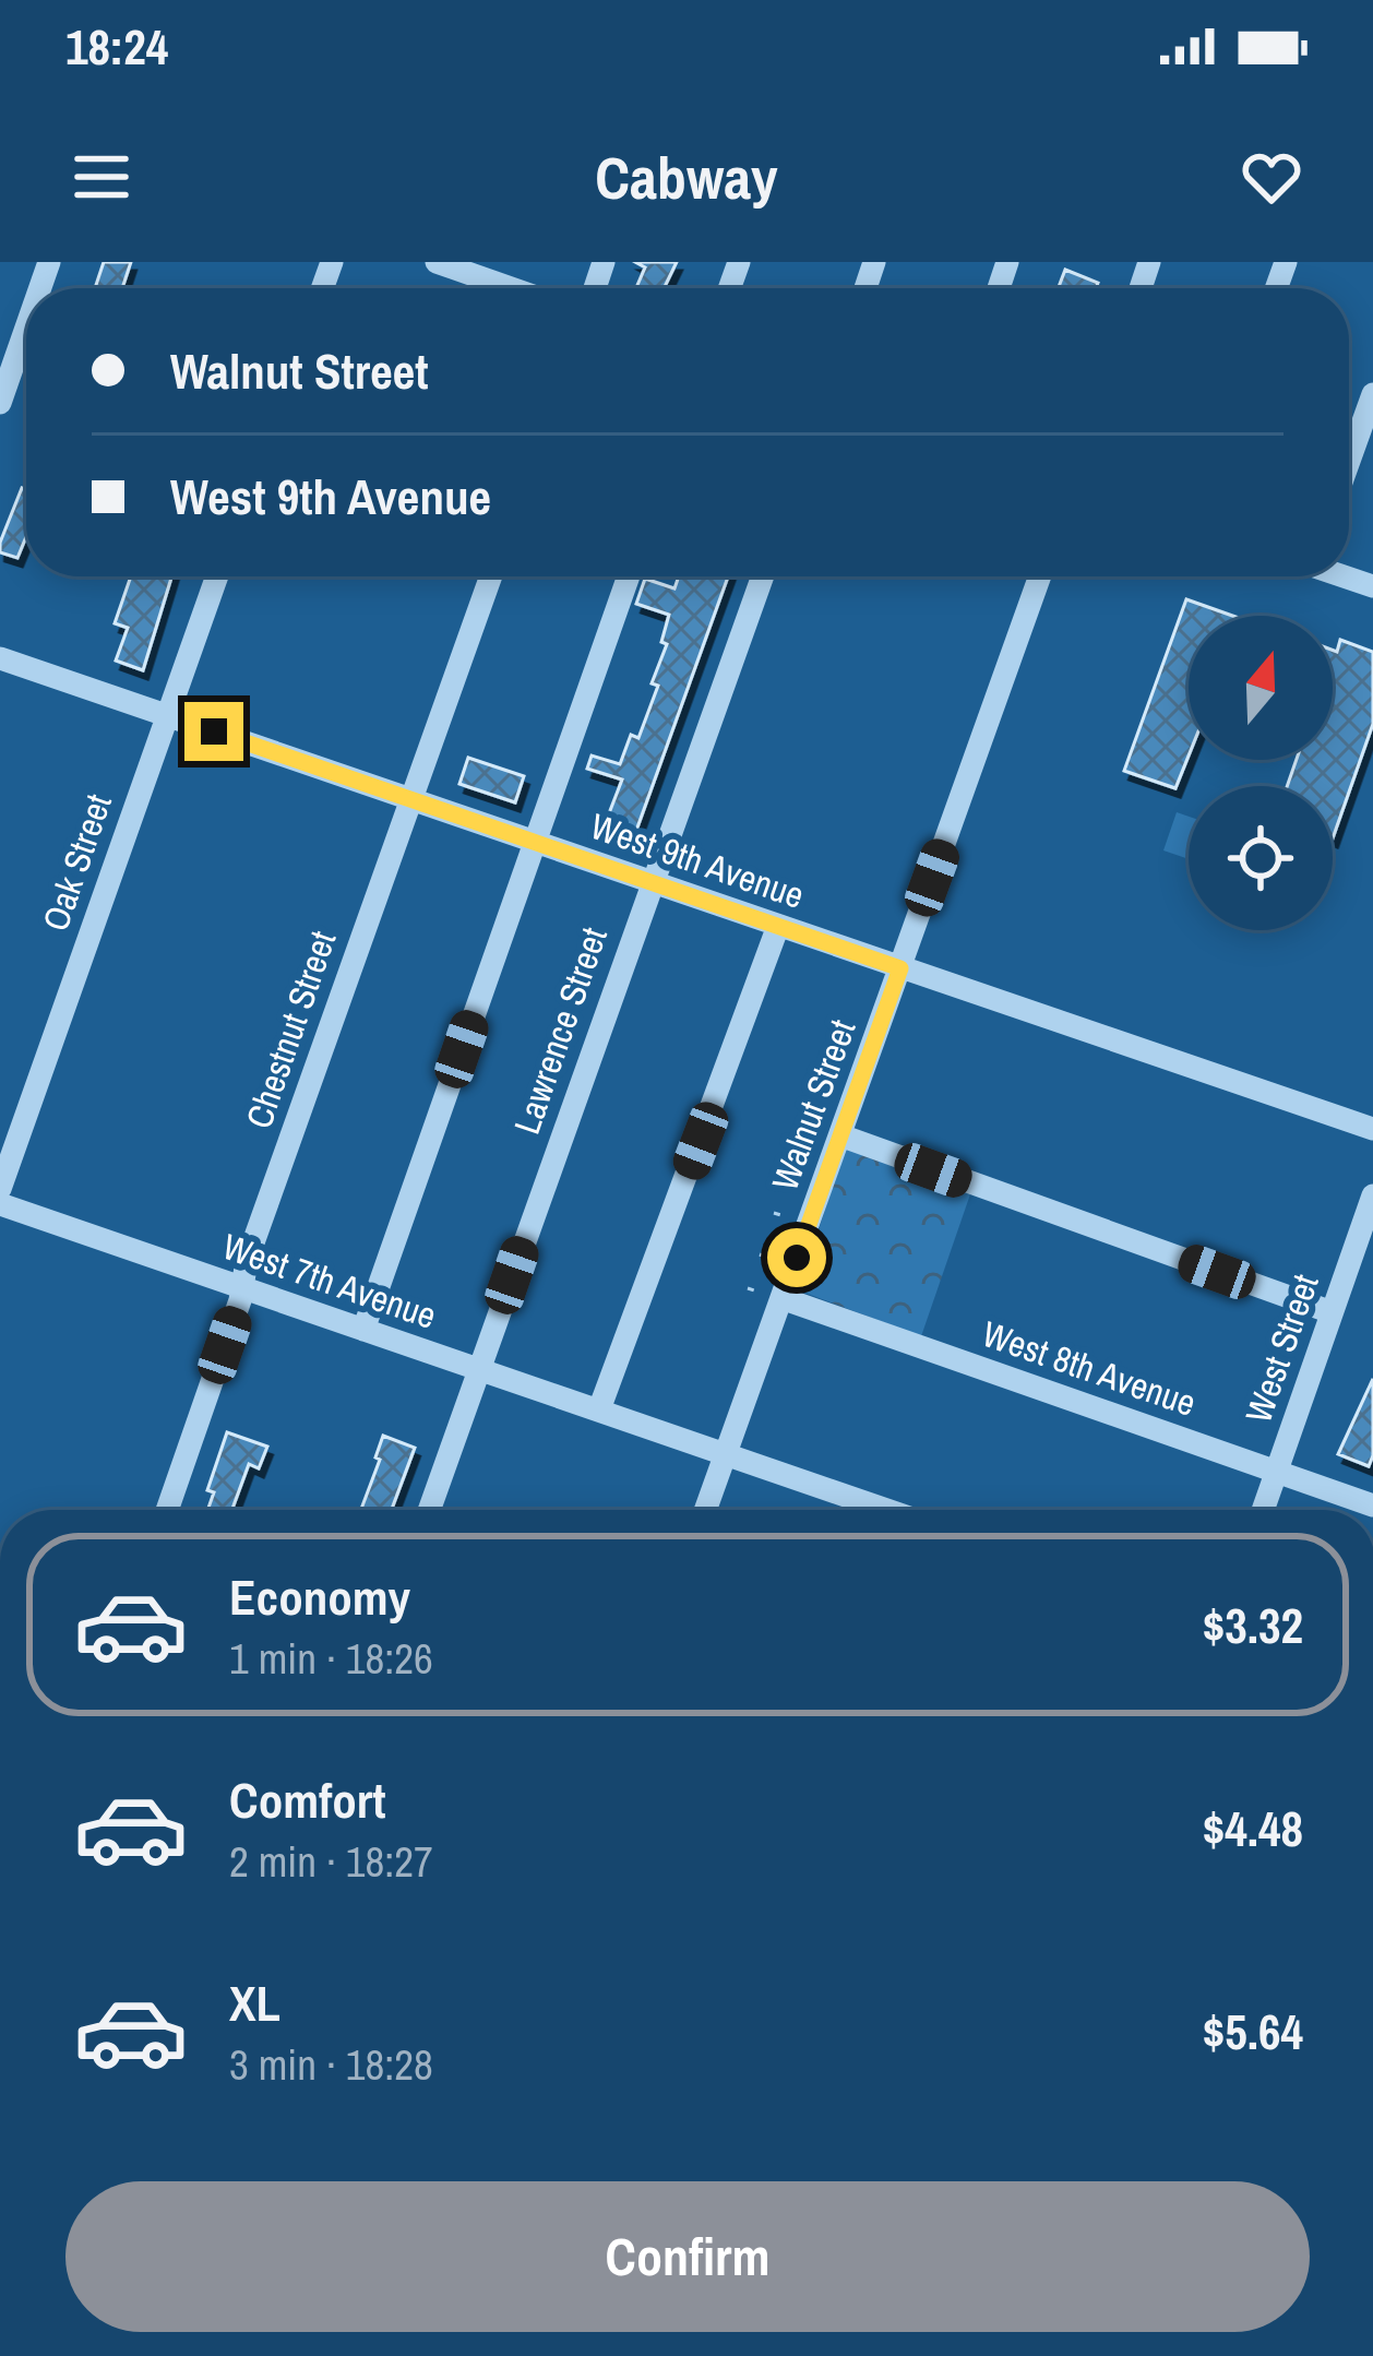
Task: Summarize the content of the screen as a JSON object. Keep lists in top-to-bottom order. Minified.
{"streets":{"street":["West 9th Avenue","Oak Street","Chestnut Street","Lawrence Street","Walnut Street","West 7th Avenue","West Street","West 8th Avenue"]},"crossings":[["West 9th Avenue","Oak Street"],["West 9th Avenue","Chestnut Street"],["West 9th Avenue","Lawrence Street"],["West 9th Avenue","Walnut Street"],["Chestnut Street","West 7th Avenue"],["Lawrence Street","West 7th Avenue"],["Walnut Street","West 7th Avenue"],["Walnut Street","West 8th Avenue"],["West Street","West 8th Avenue"]],"north":"top","page":{"status":"18:24","header":"Cabway","banner":["Walnut Street","West 9th Avenue"],"list":[{"name":"Economy","note":"1 min · 18:26","value":"$3.32"},{"name":"Comfort","note":"2 min · 18:27","value":"$4.48"},{"name":"XL","note":"3 min · 18:28","value":"$5.64"}],"buttons":"Confirm"}}
